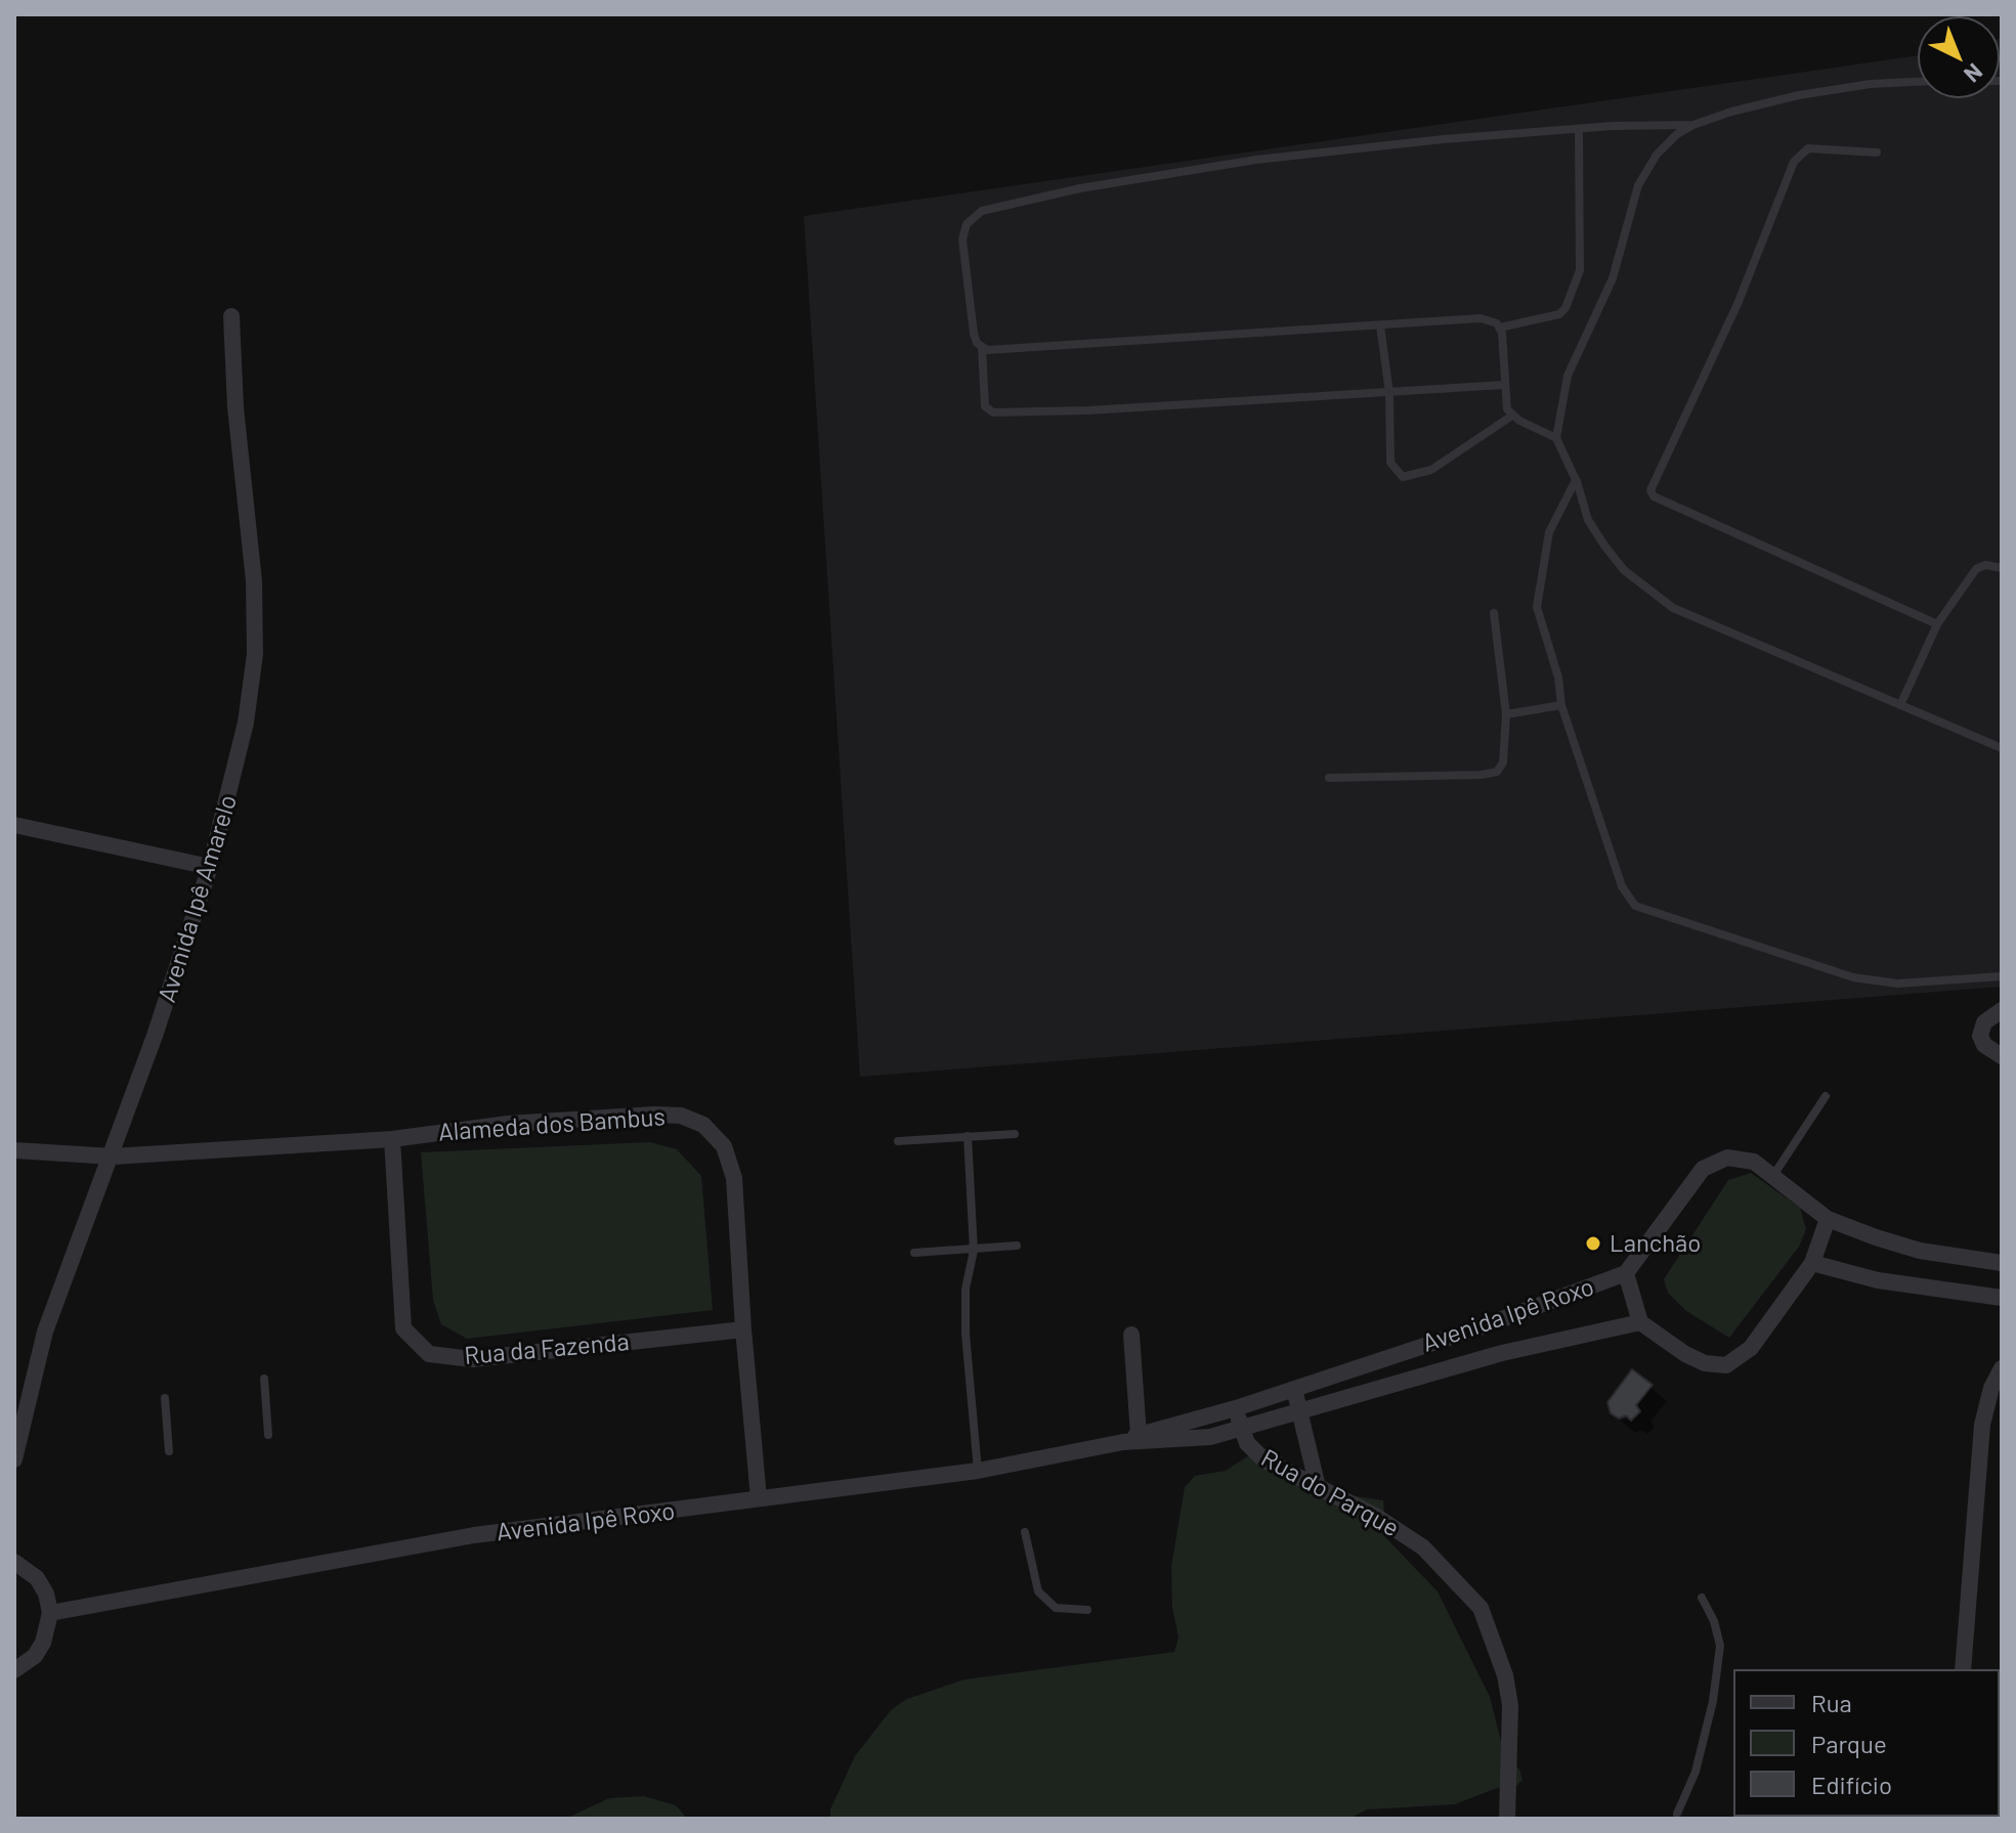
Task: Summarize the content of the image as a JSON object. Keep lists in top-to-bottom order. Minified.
{"streets":{"street":["Avenida Ipê Amarelo","Alameda dos Bambus","Avenida Ipê Roxo","Rua da Fazenda","Rua do Parque"]},"crossings":[["Avenida Ipê Amarelo","Alameda dos Bambus"],["Alameda dos Bambus","Avenida Ipê Roxo"],["Alameda dos Bambus","Rua da Fazenda"],["Avenida Ipê Roxo","Rua do Parque"]],"places":["Lanchão"],"legend":["Rua","Parque","Edifício"],"north":"bottom right"}
